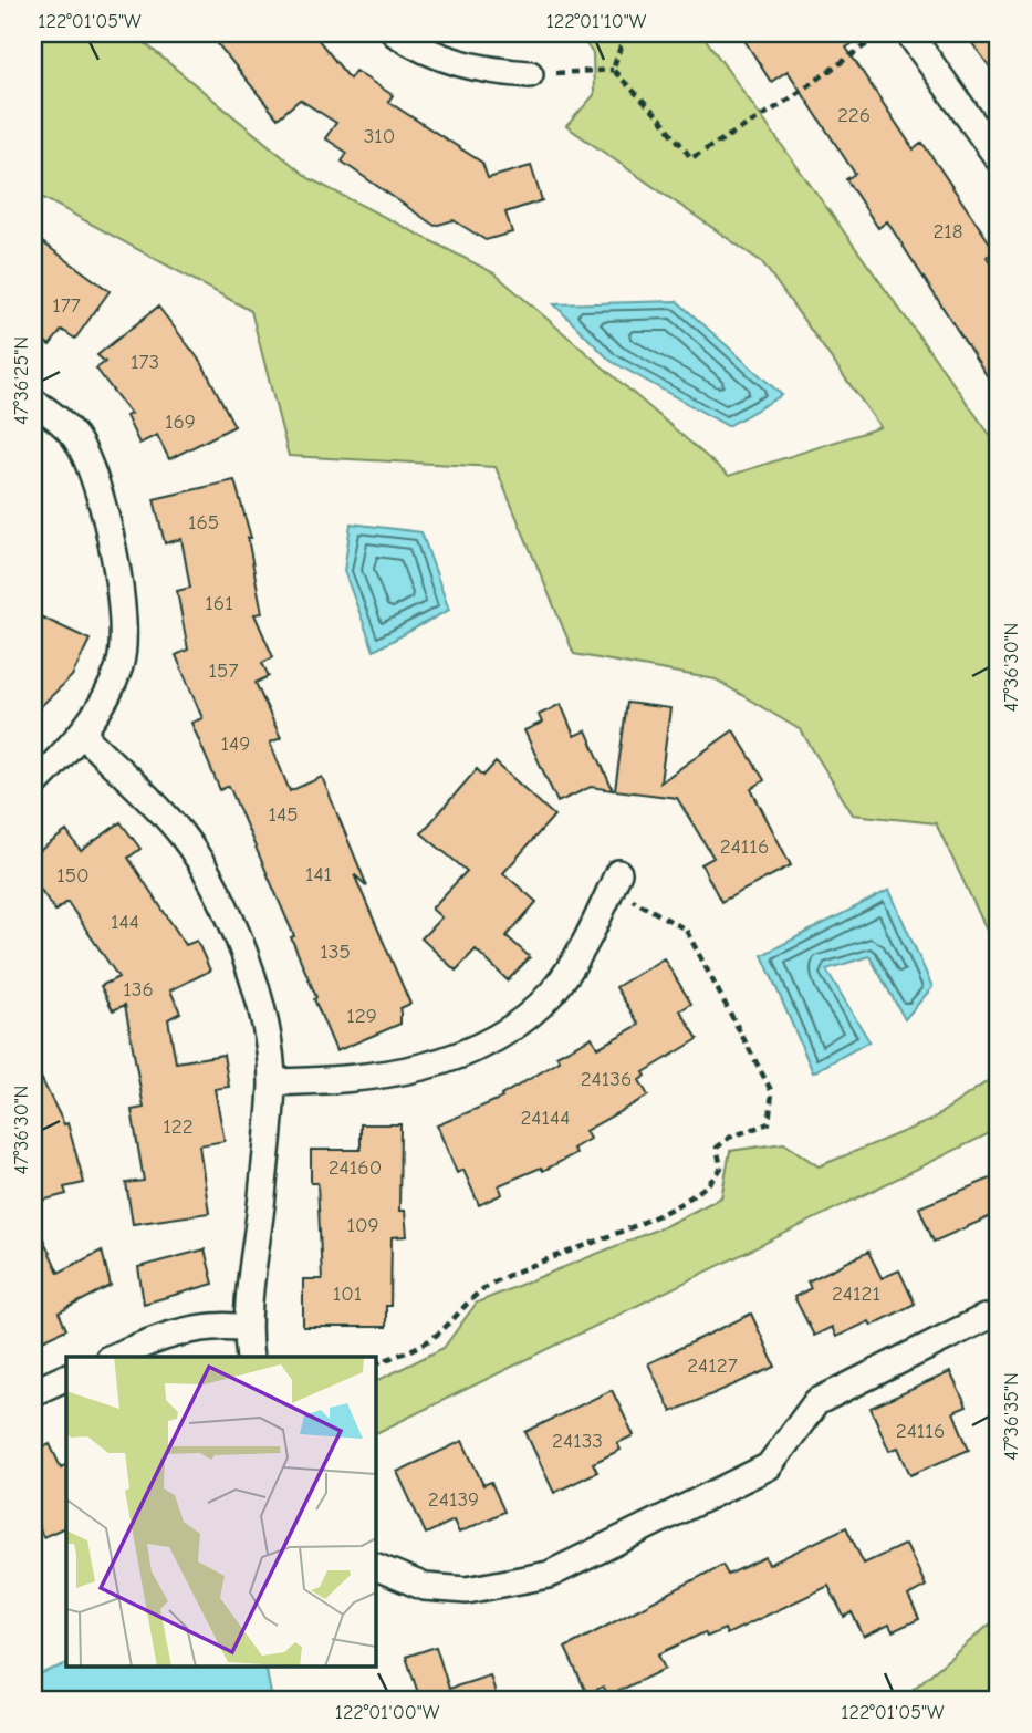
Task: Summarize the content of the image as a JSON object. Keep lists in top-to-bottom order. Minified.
{"house_numbers":["226","310","218","177","173","169","165","161","157","149","145","24116","141","150","144","135","136","129","24136","24144","122","24160","109","101","24121","24127","24116","24133","24139"],"coordinates":["122°01'05\"W","122°01'10\"W","47°36'25\"N","47°36'30\"N","47°36'35\"N","122°01'00\"W"]}
